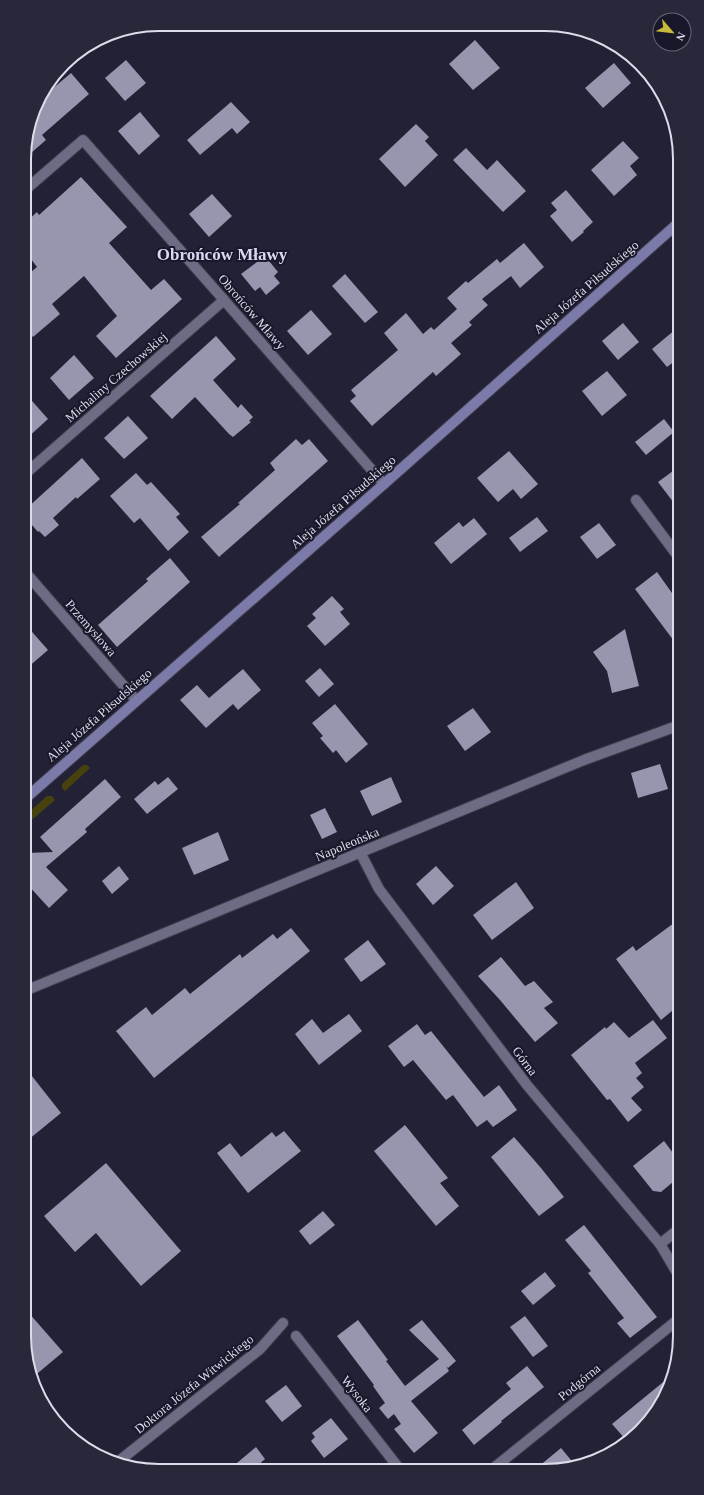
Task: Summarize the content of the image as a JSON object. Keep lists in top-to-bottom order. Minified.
{"streets":{"main road":["Aleja Józefa Piłsudskiego"],"street":["Obrońców Mławy","Michaliny Czechowskiej","Przemysłowa","Napoleońska","Górna","Podgórna","Doktora Józefa Witwickiego","Wysoka"]},"crossings":[["Aleja Józefa Piłsudskiego","Obrońców Mławy"],["Aleja Józefa Piłsudskiego","Przemysłowa"],["Obrońców Mławy","Michaliny Czechowskiej"],["Napoleońska","Górna"]],"districts":["Obrońców Mławy"],"north":"bottom right"}
